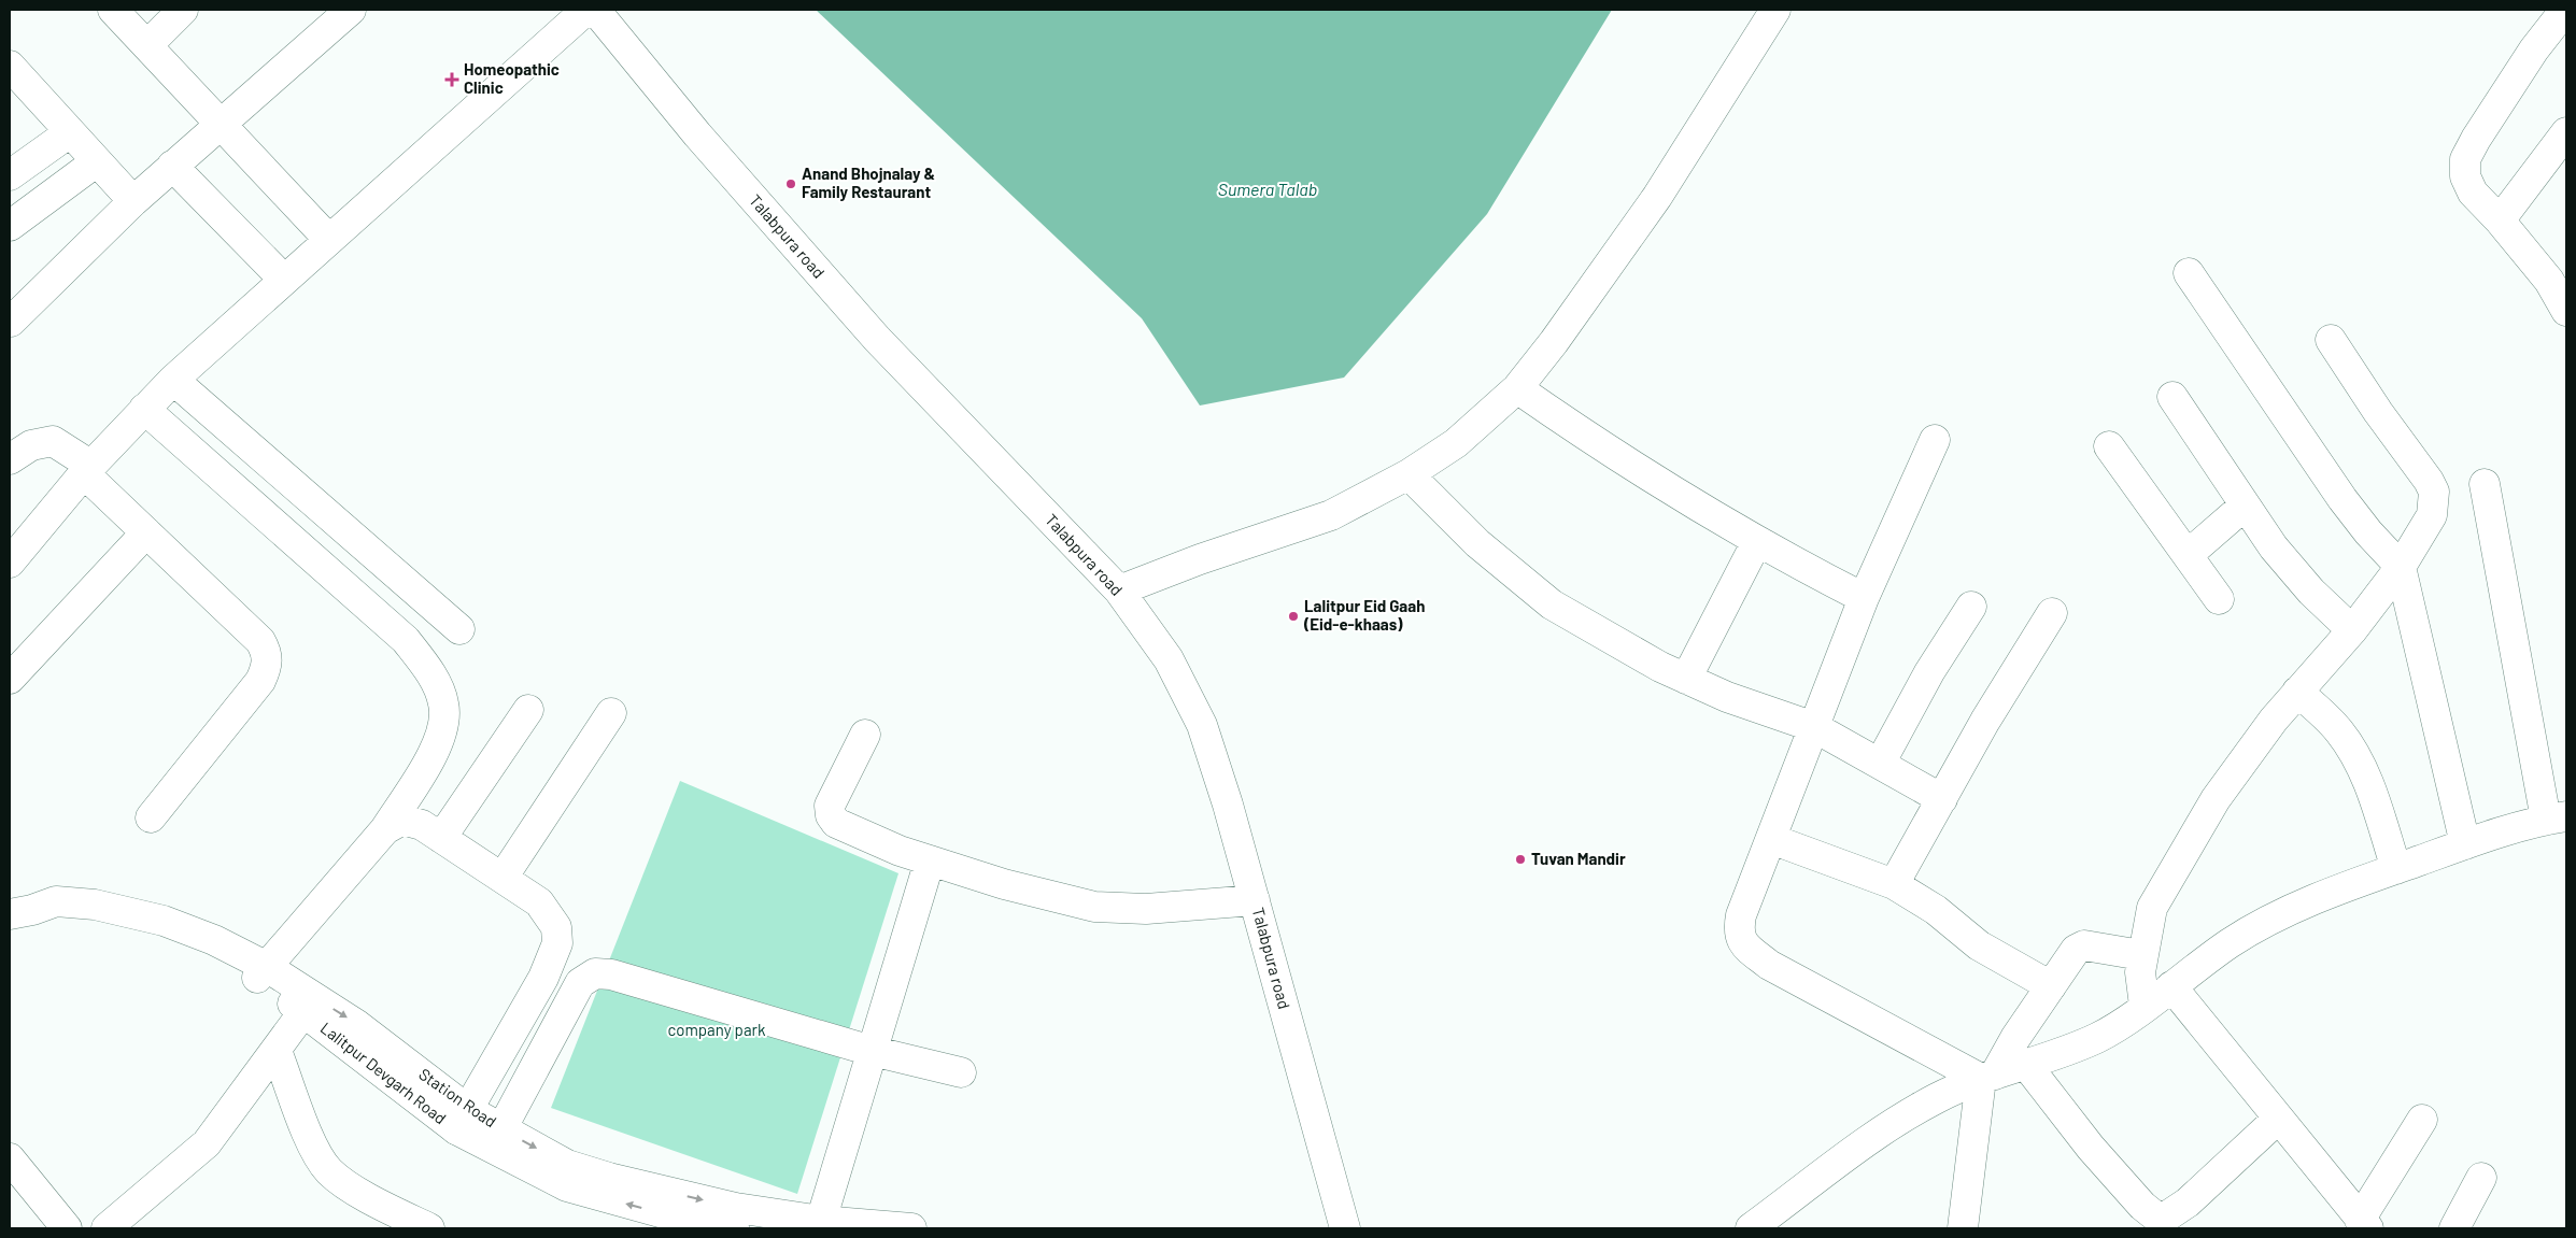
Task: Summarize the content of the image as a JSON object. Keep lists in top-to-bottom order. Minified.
{"streets":{"street":["Talabpura road","Lalitpur Devgarh Road","Station Road"]},"crossings":[["Lalitpur Devgarh Road","Station Road"]],"one_way":["Lalitpur Devgarh Road","Station Road"],"water":["Sumera Talab"],"parks":["company park"],"places":{"health":["Homeopathic Clinic"],"other":["Anand Bhojnalay & Family Restaurant","Lalitpur Eid Gaah (Eid-e-khaas)","Tuvan Mandir"]}}
